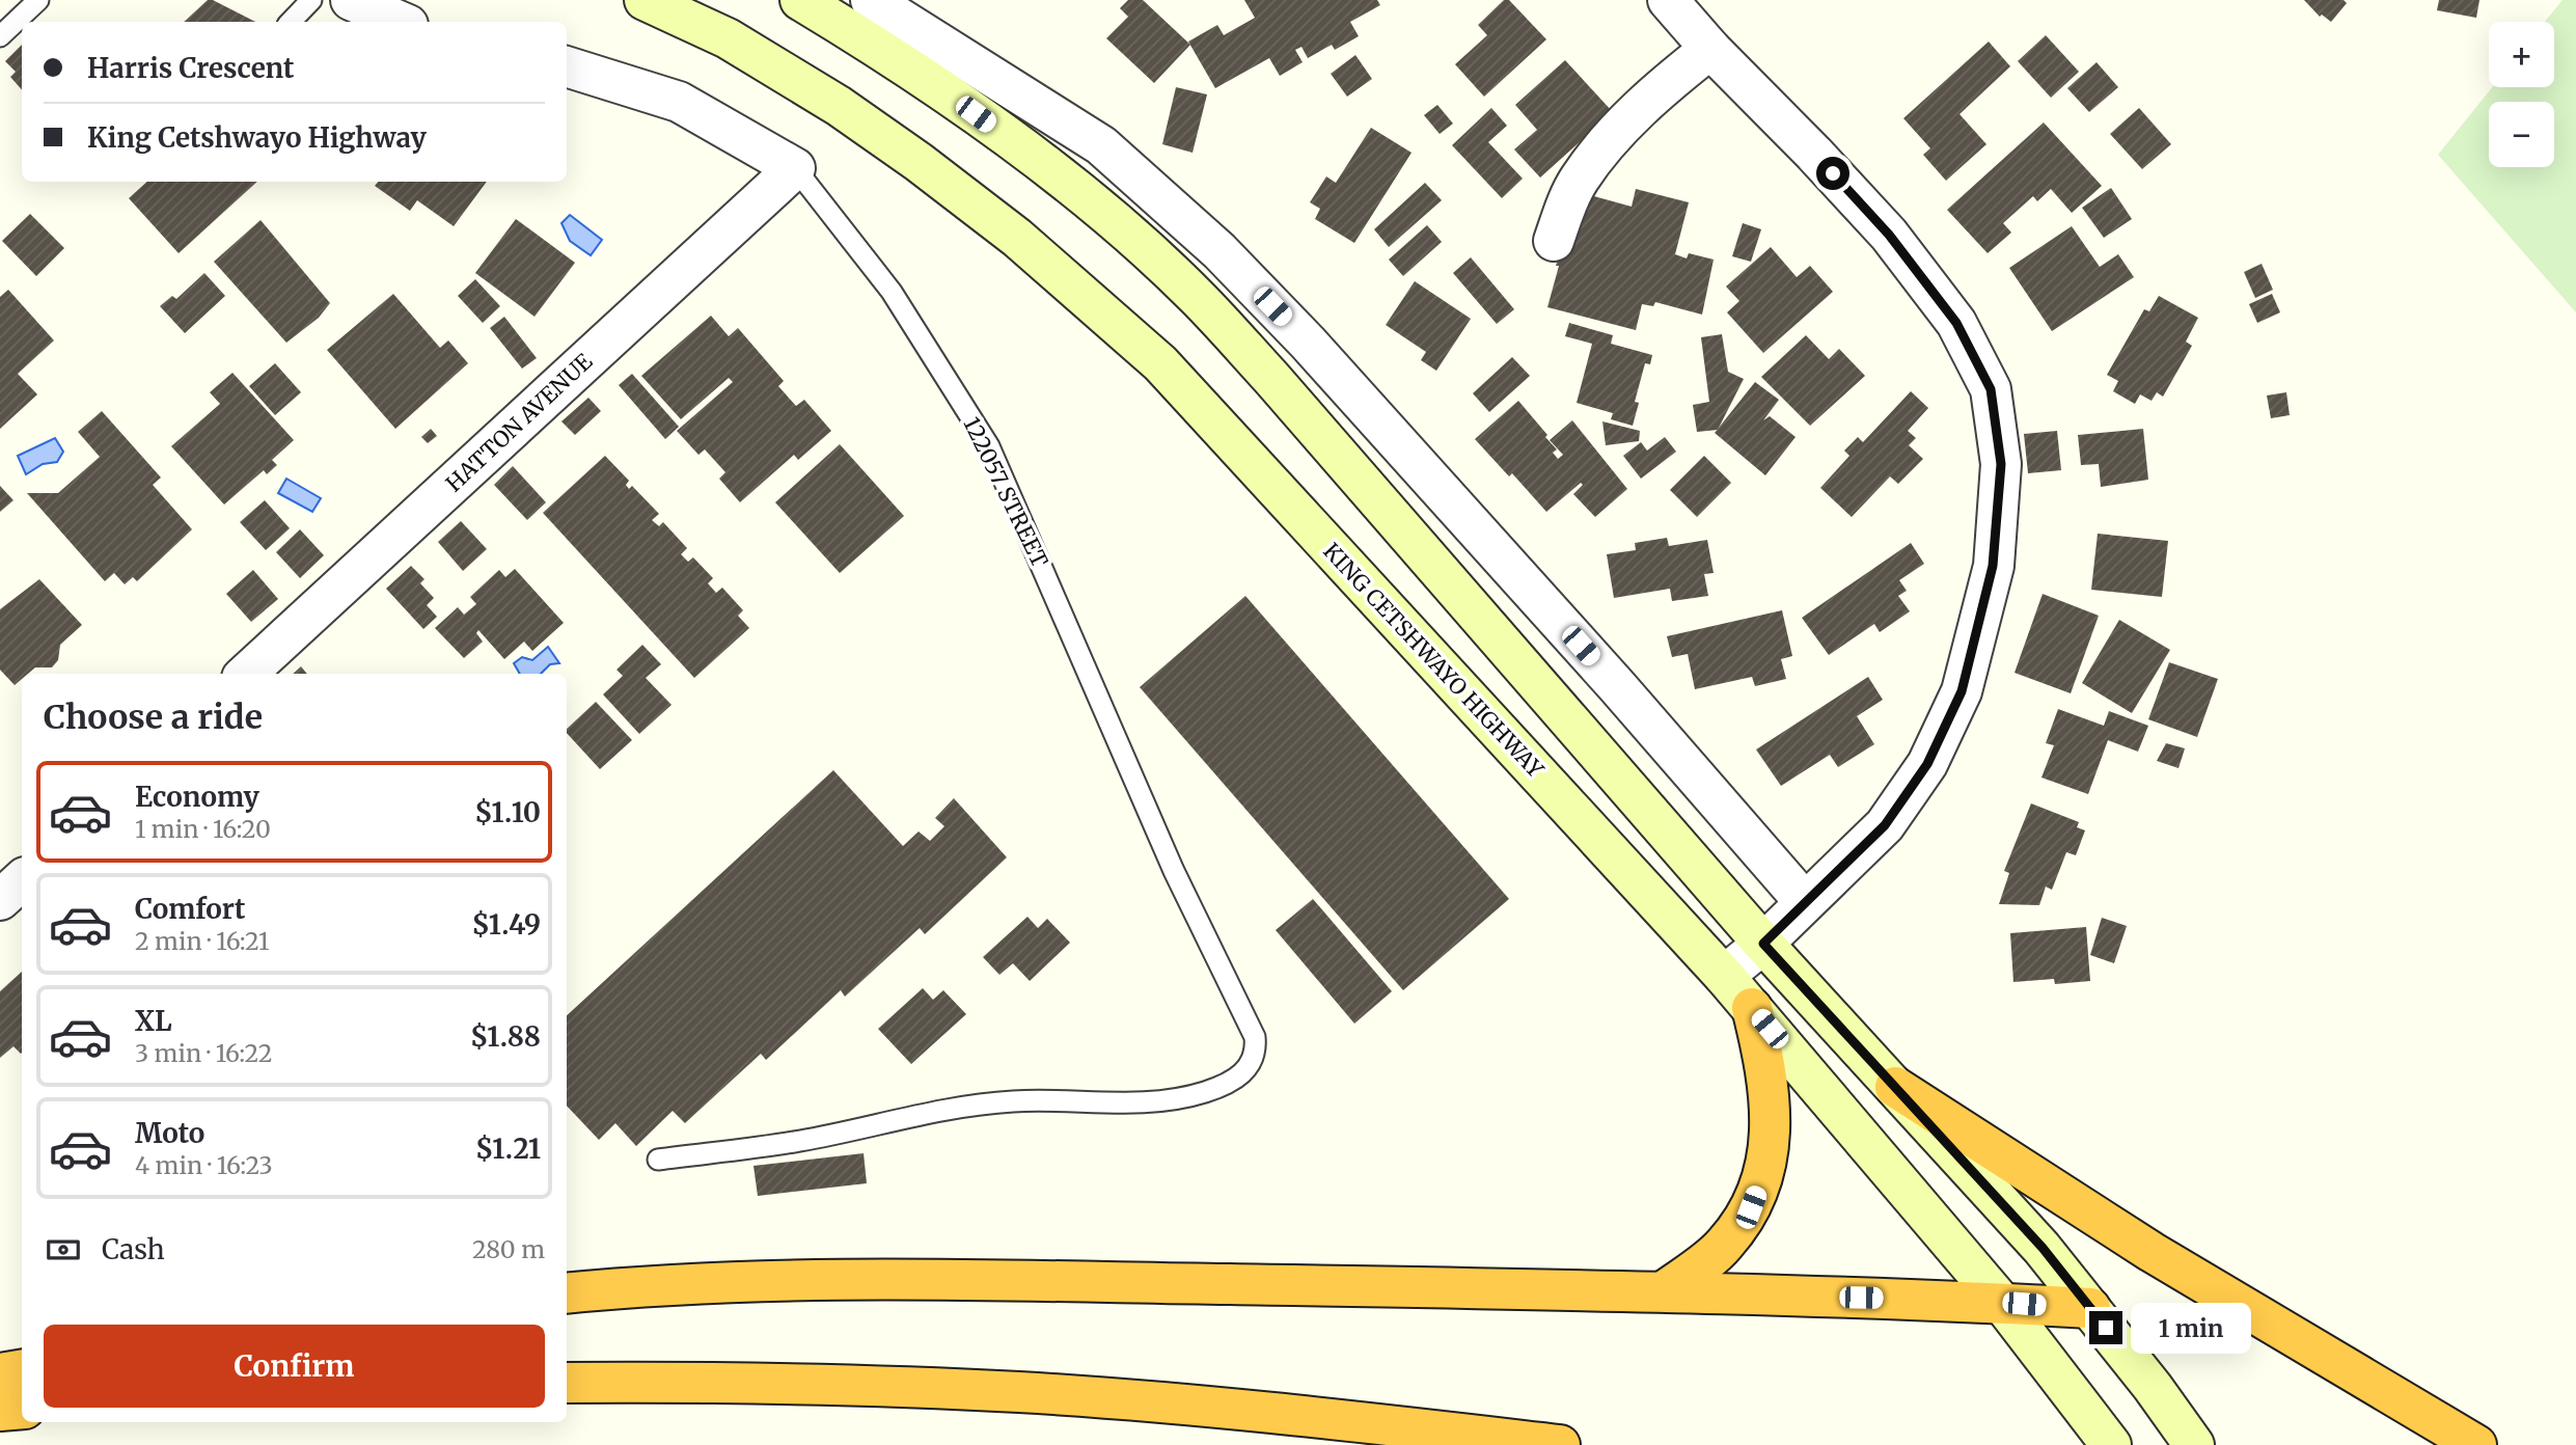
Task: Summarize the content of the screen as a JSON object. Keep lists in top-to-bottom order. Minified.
{"streets":{"main road":["KING CETSHWAYO HIGHWAY"],"street":["HATTON AVENUE","122057 STREET"]},"crossings":[["HATTON AVENUE","122057 STREET"]],"page":{"map_buttons":["+","−"],"banner":["Harris Crescent","King Cetshwayo Highway"],"heading":"Choose a ride","list":[{"name":"Economy","note":"1 min · 16:20","value":"$1.10"},{"name":"Comfort","note":"2 min · 16:21","value":"$1.49"},{"name":"XL","note":"3 min · 16:22","value":"$1.88"},{"name":"Moto","note":"4 min · 16:23","value":"$1.21"}],"pay":["Cash","280 m"],"bubble":"1 min","buttons":"Confirm"}}
